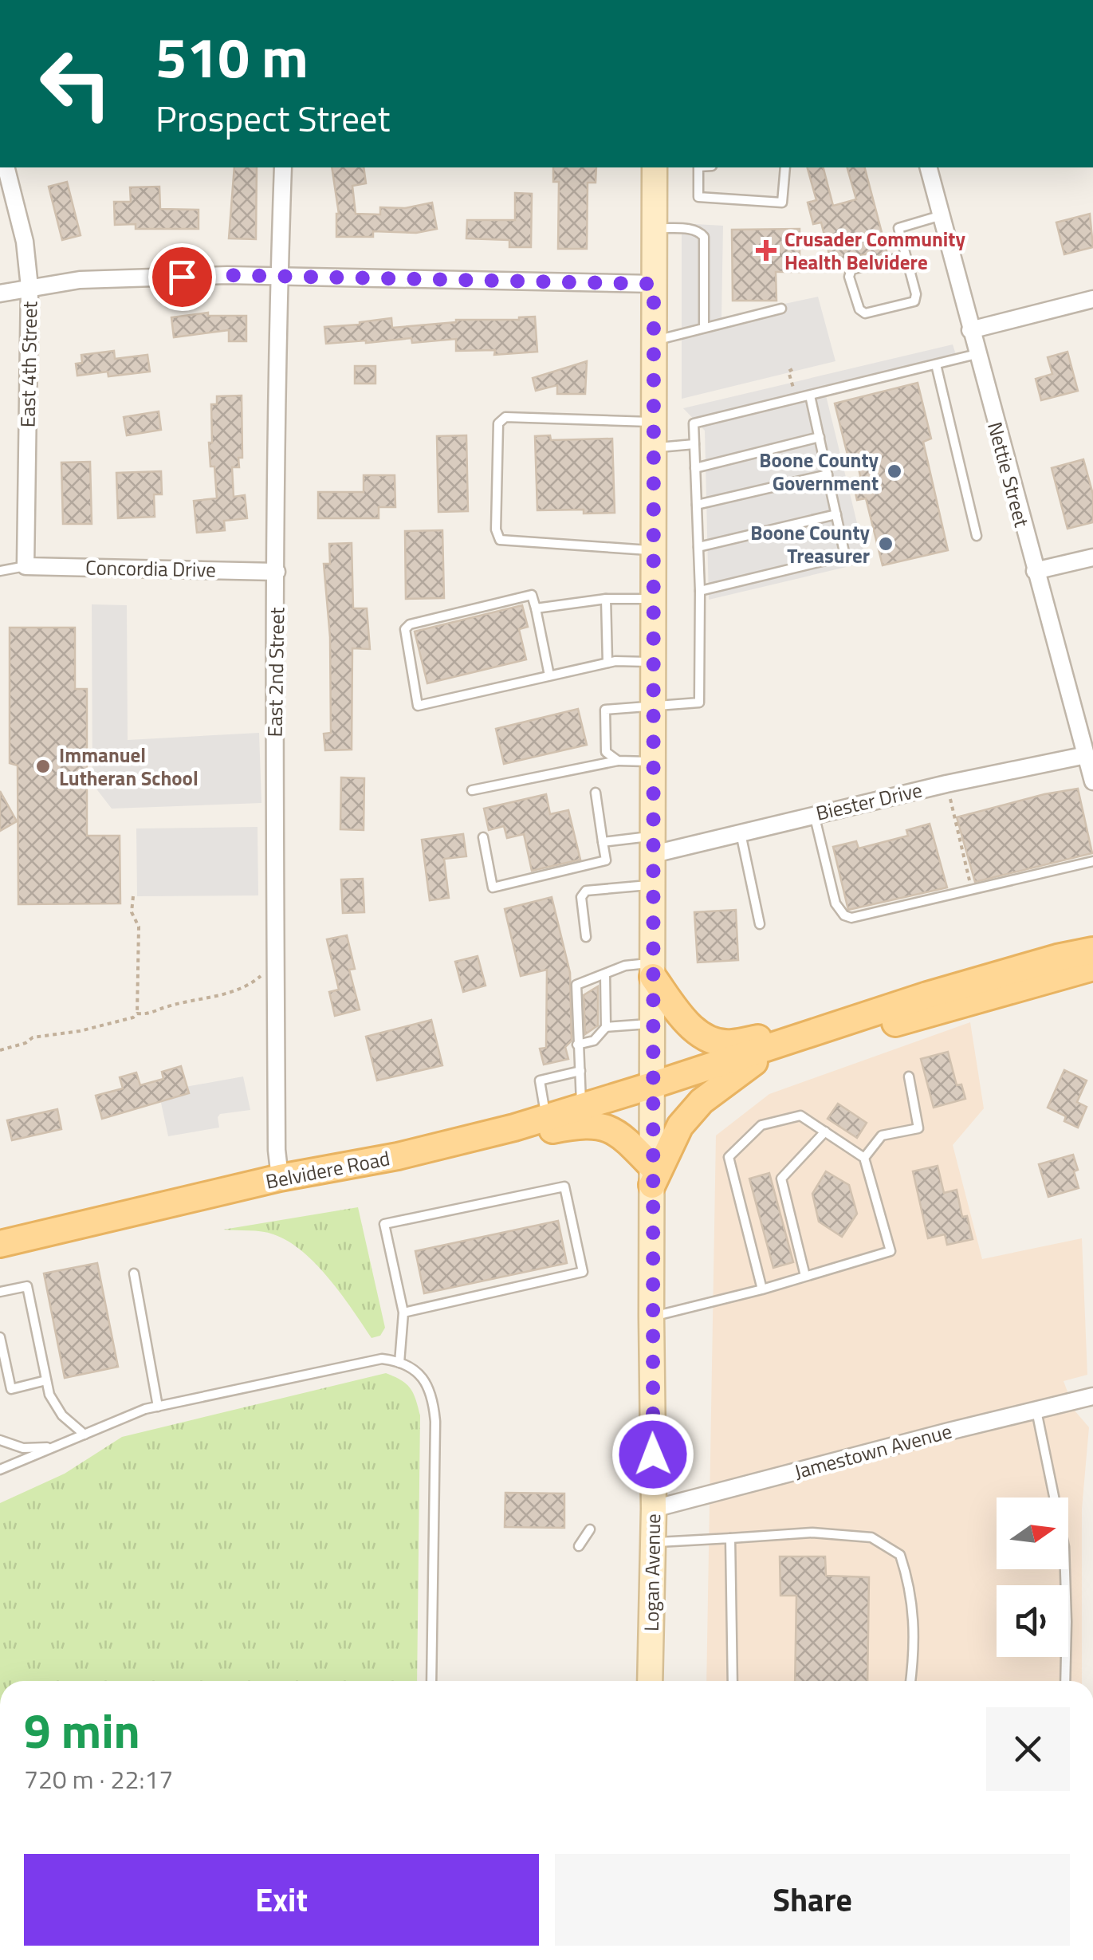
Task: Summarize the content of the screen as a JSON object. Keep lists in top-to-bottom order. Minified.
{"streets":{"main road":["Belvidere Road","Logan Avenue"],"street":["East 4th Street","Nettie Street","Concordia Drive","East 2nd Street","Biester Drive","Jamestown Avenue"]},"crossings":[["East 4th Street","Concordia Drive"],["Nettie Street","Biester Drive"],["Concordia Drive","East 2nd Street"],["East 2nd Street","Belvidere Road"],["Biester Drive","Logan Avenue"],["Belvidere Road","Logan Avenue"],["Jamestown Avenue","Logan Avenue"]],"places":{"health":["Crusader Community Health Belvidere"],"other":["Boone County Government","Boone County Treasurer","Immanuel Lutheran School"]},"north":"right","page":{"turn":["510 m","Prospect Street"],"heading":["9 min","720 m · 22:17"],"buttons":["Exit","Share"]}}
